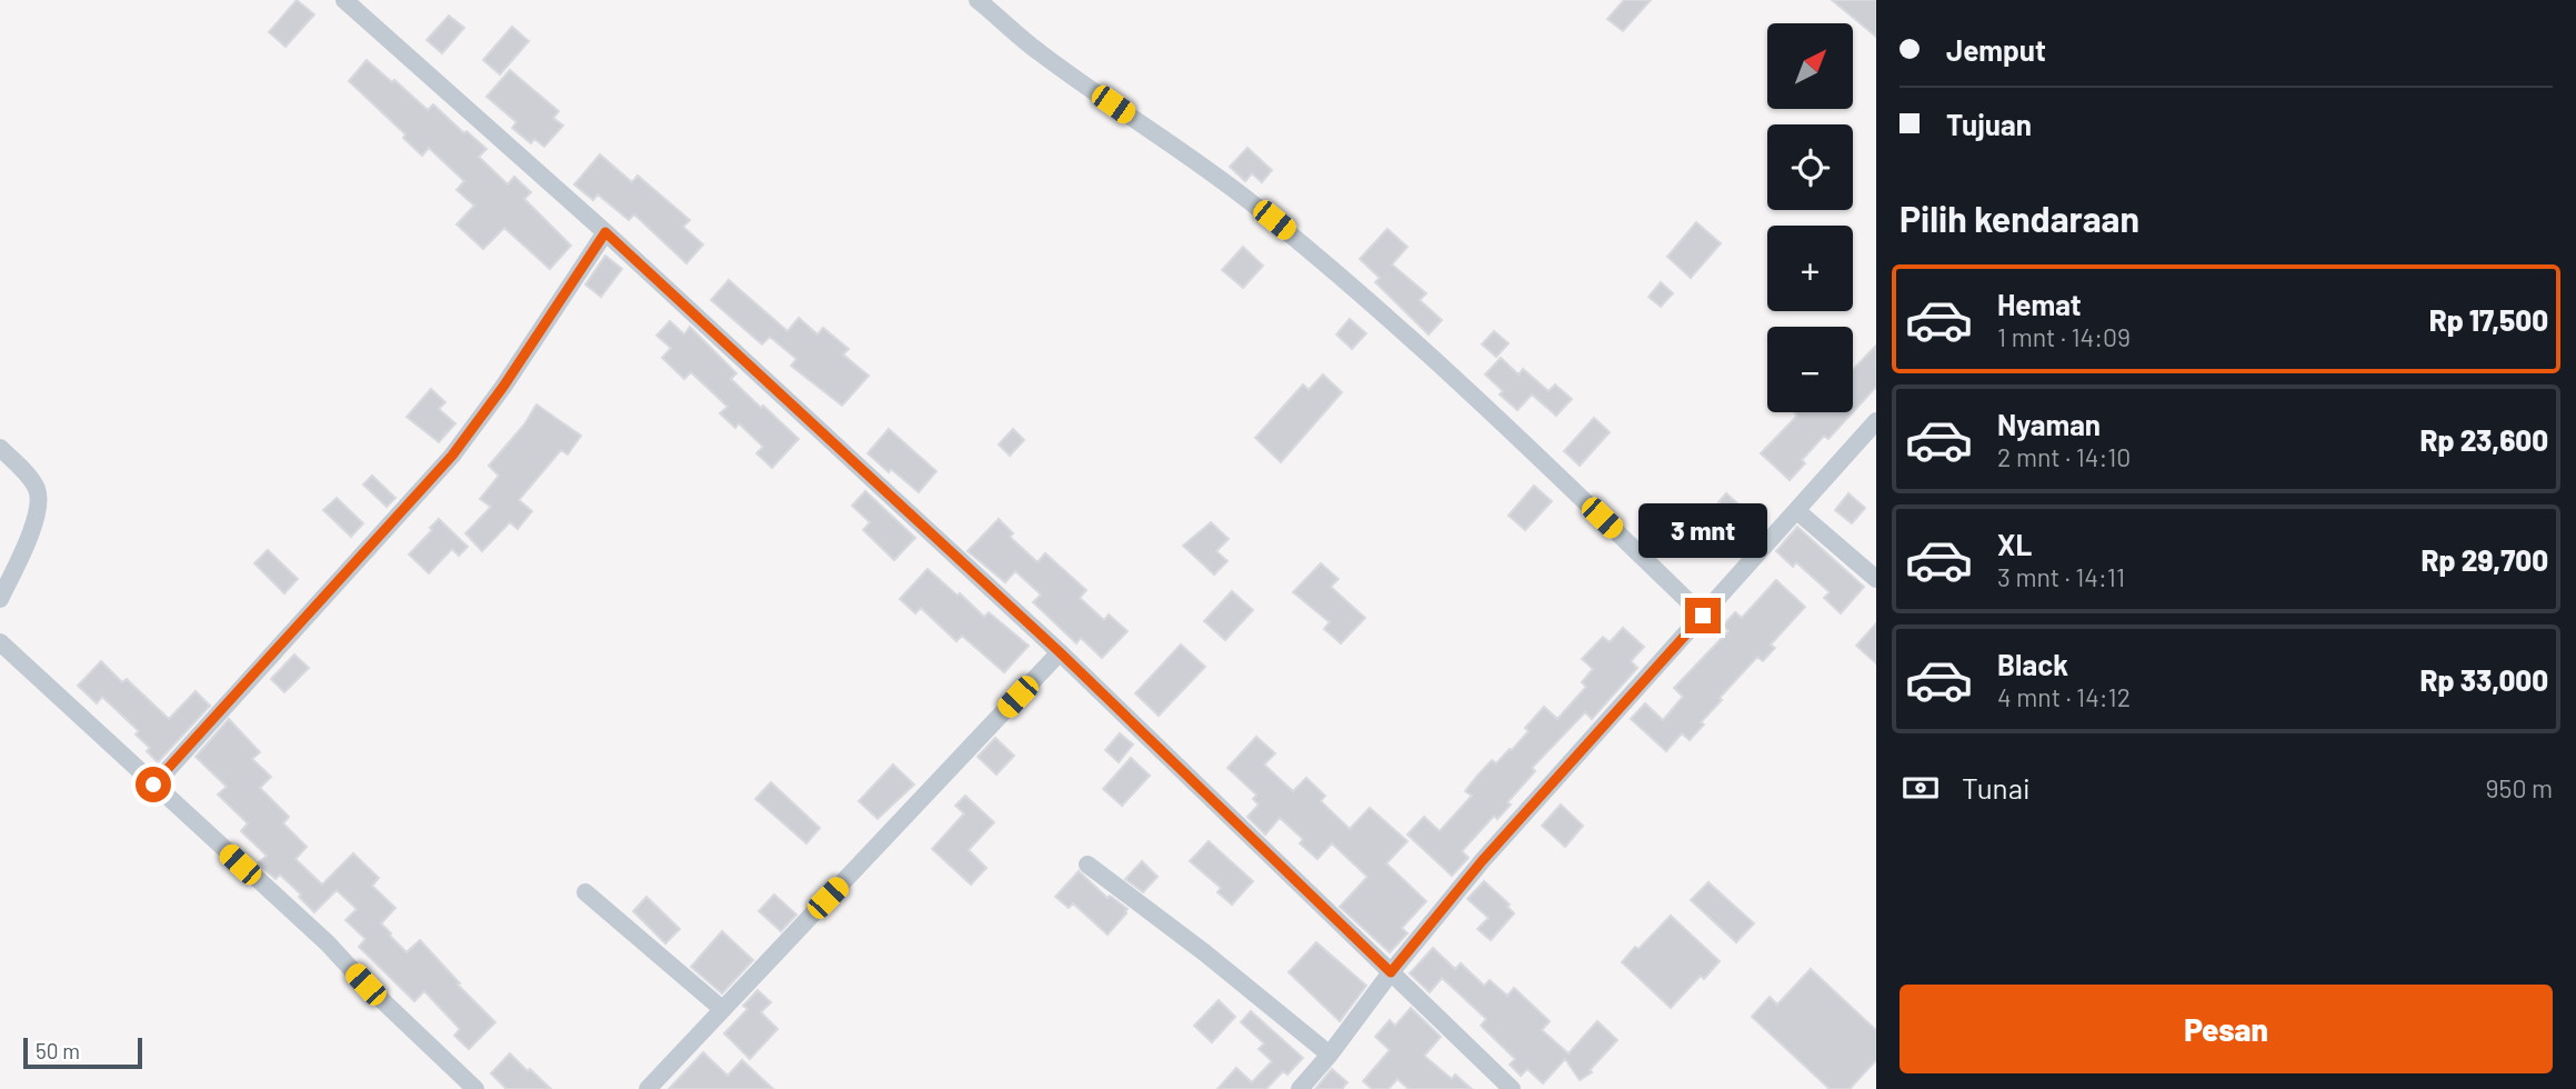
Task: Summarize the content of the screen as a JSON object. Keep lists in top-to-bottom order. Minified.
{"scale_bar":"50 m","north":"top right","page":{"banner":["Jemput","Tujuan"],"map_buttons":["+","−"],"heading":"Pilih kendaraan","list":[{"name":"Hemat","note":"1 mnt · 14:09","value":"Rp 17,500"},{"name":"Nyaman","note":"2 mnt · 14:10","value":"Rp 23,600"},{"name":"XL","note":"3 mnt · 14:11","value":"Rp 29,700"},{"name":"Black","note":"4 mnt · 14:12","value":"Rp 33,000"}],"bubble":"3 mnt","pay":["Tunai","950 m"],"buttons":"Pesan","scale":"50 m"}}
